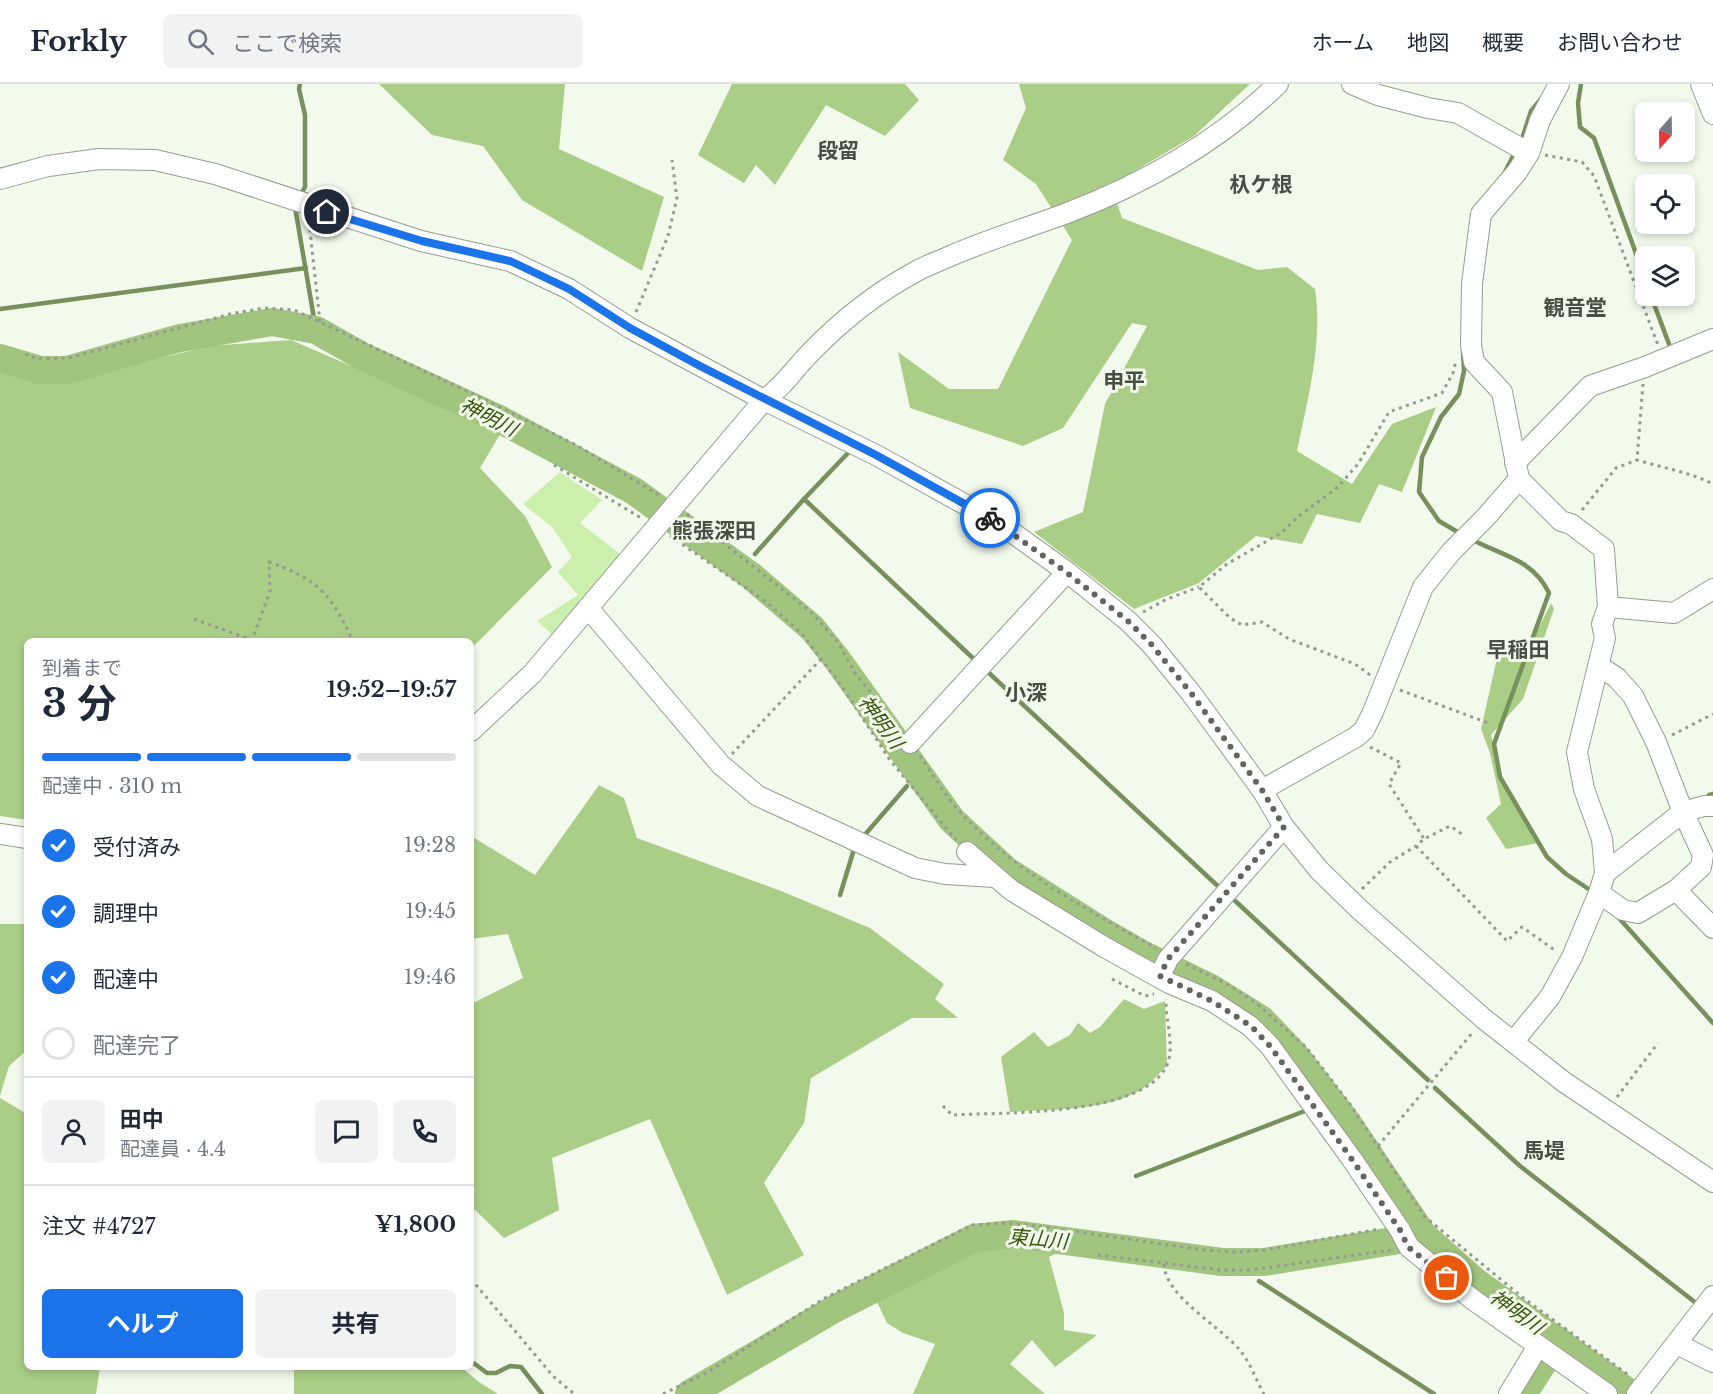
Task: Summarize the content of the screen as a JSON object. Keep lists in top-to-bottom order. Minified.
{"districts":["段留","杁ケ根","観音堂","申平","熊張深田","早稲田","小深","馬堤"],"water":["神明川","東山川"],"north":"bottom","page":{"header":"Forkly","search":"ここで検索","nav":["ホーム","地図","概要","お問い合わせ"],"heading":["3 分","到着まで","19:52–19:57"],"panel":["田中","配達員 · 4.4","注文 #4727","¥1,800"],"bar":"配達中 · 310 m","list":[["受付済み","19:28"],["調理中","19:45"],["配達中","19:46"],"配達完了"],"buttons":["ヘルプ","共有"]}}
